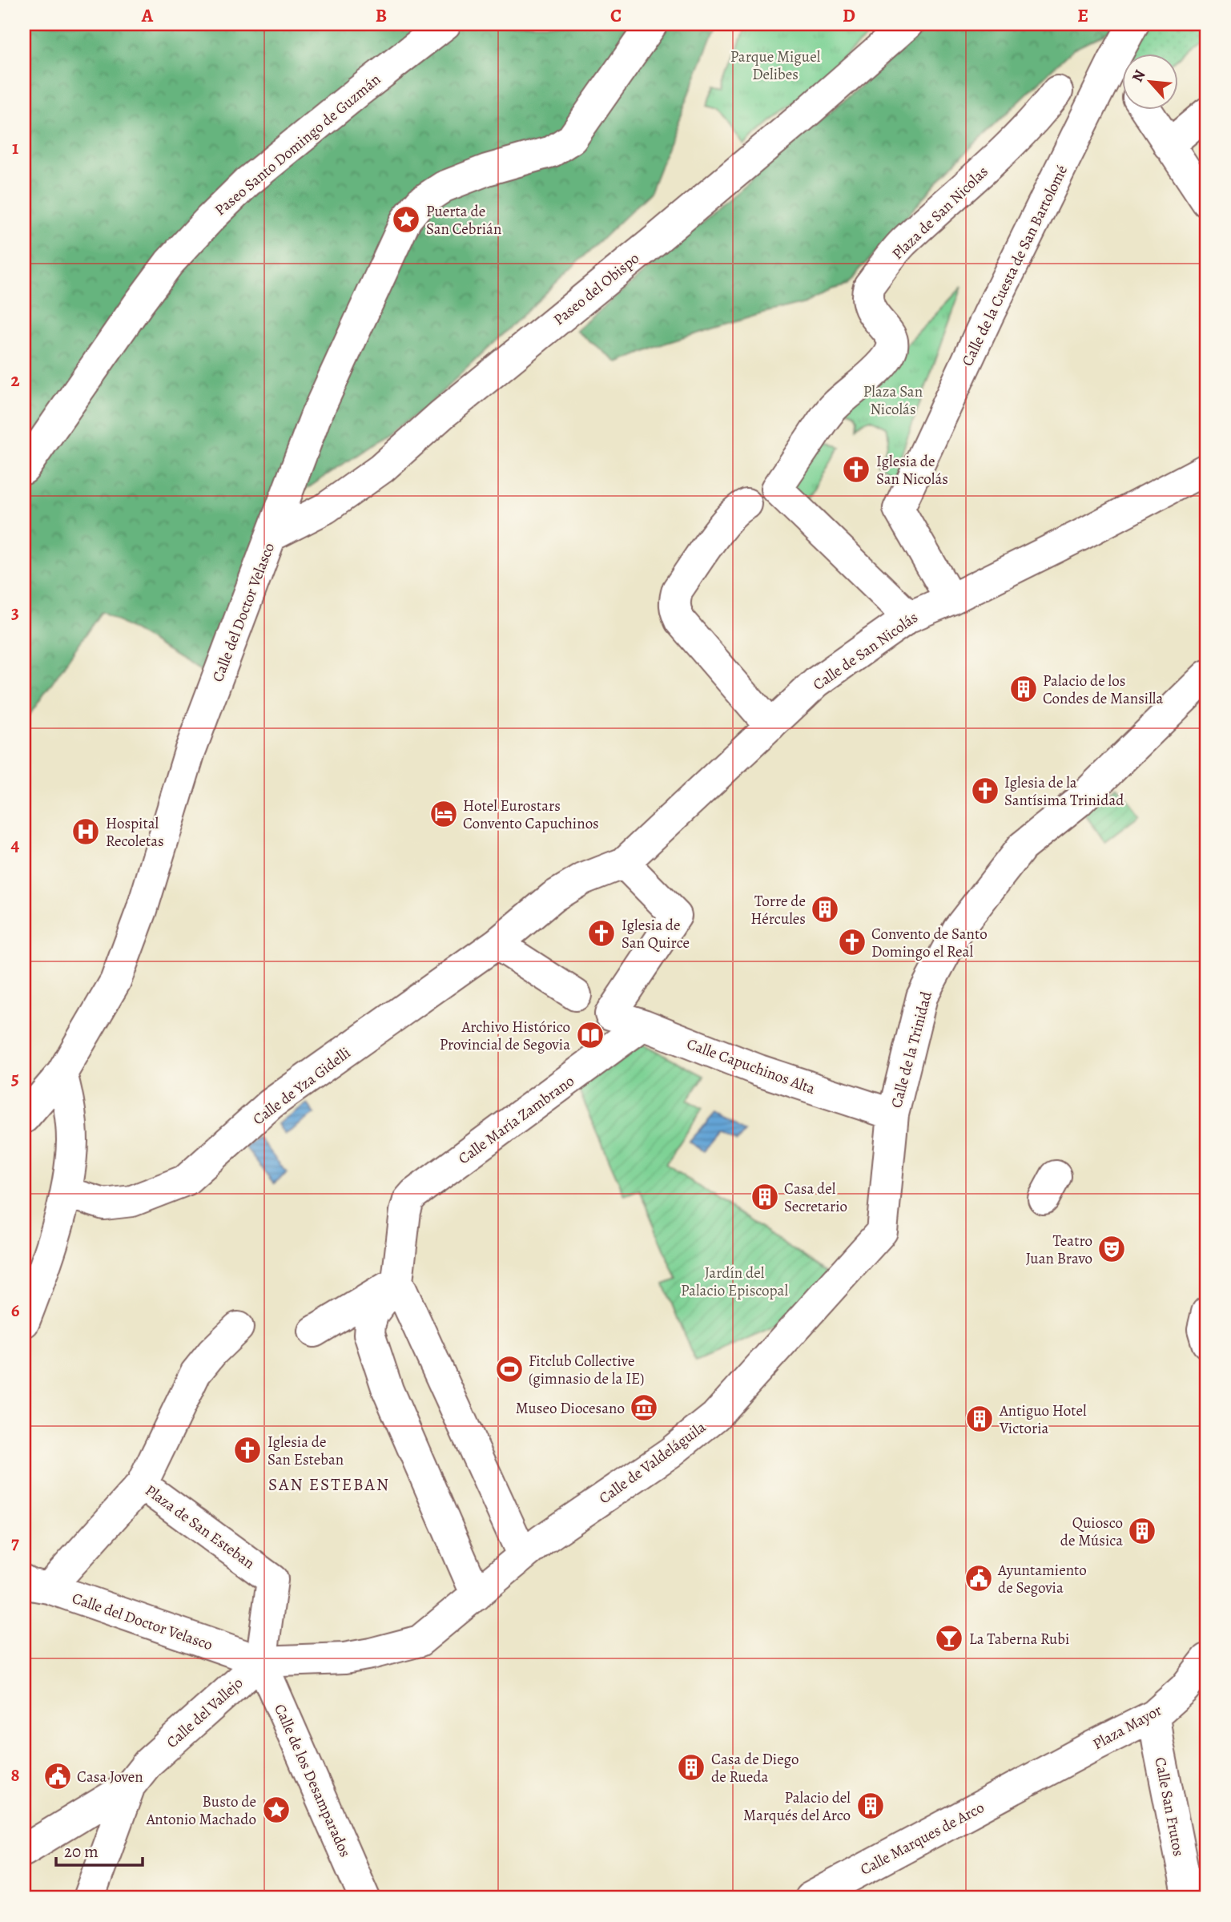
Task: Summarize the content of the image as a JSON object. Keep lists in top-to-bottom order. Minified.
{"streets":{"street":["Paseo Santo Domingo de Guzmán","Plaza de San Nicolas","Calle de la Cuesta de San Bartolomé","Paseo del Obispo","Calle del Doctor Velasco","Calle de San Nicolás","Calle de la Trinidad","Calle Capuchinos Alta","Calle de Yza Gidelli","Calle María Zambrano","Calle de Valdeláguila","Plaza de San Esteban","Calle del Vallejo","Plaza Mayor","Calle de los Desamparados","Calle San Frutos","Calle Marques de Arco"]},"crossings":[["Plaza de San Nicolas","Calle de San Nicolás"],["Calle de la Cuesta de San Bartolomé","Calle de San Nicolás"],["Paseo del Obispo","Calle del Doctor Velasco"],["Calle del Doctor Velasco","Calle de Valdeláguila"],["Calle del Doctor Velasco","Plaza de San Esteban"],["Calle del Doctor Velasco","Calle del Vallejo"],["Calle del Doctor Velasco","Calle de los Desamparados"],["Calle de San Nicolás","Calle Capuchinos Alta"],["Calle de San Nicolás","Calle de Yza Gidelli"],["Calle de la Trinidad","Calle Capuchinos Alta"],["Calle de la Trinidad","Calle de Valdeláguila"],["Calle Capuchinos Alta","Calle de Yza Gidelli"],["Calle Capuchinos Alta","Calle María Zambrano"],["Calle de Valdeláguila","Plaza de San Esteban"],["Calle de Valdeláguila","Calle del Vallejo"],["Calle de Valdeláguila","Calle de los Desamparados"],["Plaza de San Esteban","Calle del Vallejo"],["Plaza de San Esteban","Calle de los Desamparados"],["Calle del Vallejo","Calle de los Desamparados"],["Plaza Mayor","Calle San Frutos"],["Plaza Mayor","Calle Marques de Arco"]],"districts":["SAN ESTEBAN"],"parks":["Parque Miguel Delibes","Plaza San Nicolás","Jardín del Palacio Episcopal"],"places":{"place":["Puerta de San Cebrián","Busto de Antonio Machado"],"church":["Iglesia de San Nicolás","Iglesia de la Santísima Trinidad","Iglesia de San Quirce","Convento de Santo Domingo el Real","Iglesia de San Esteban"],"building":["Palacio de los Condes de Mansilla","Torre de Hércules","Casa del Secretario","Antiguo Hotel Victoria","Quiosco de Música","Casa de Diego de Rueda","Palacio del Marqués del Arco"],"hotel":["Hotel Eurostars Convento Capuchinos"],"hospital":["Hospital Recoletas"],"library":["Archivo Histórico Provincial de Segovia"],"theatre":["Teatro Juan Bravo"],"sports":["Fitclub Collective (gimnasio de la IE)"],"museum":["Museo Diocesano"],"public building":["Ayuntamiento de Segovia","Casa Joven"],"bar":["La Taberna Rubi"]},"scale_bar":"20 m","north":"top left","grid":{"columns":["A","B","C","D","E"],"rows":["1","2","3","4","5","6","7","8"]}}
